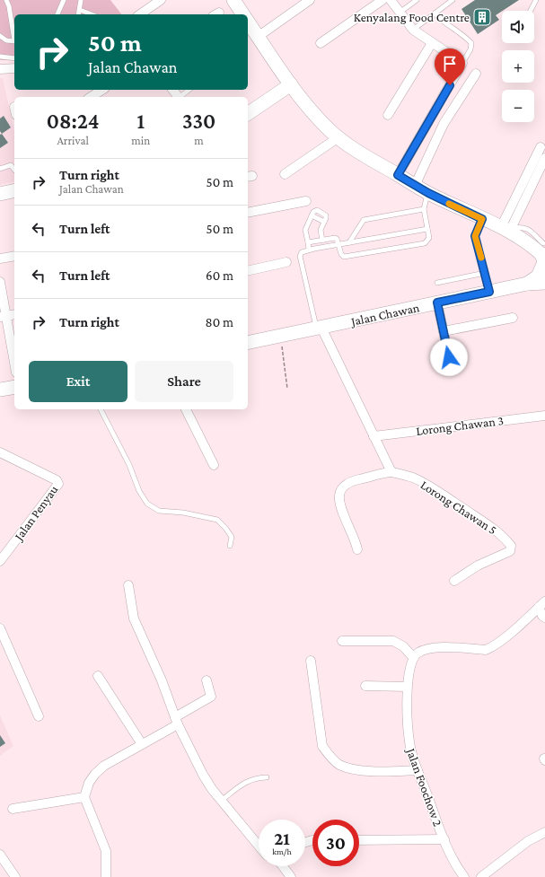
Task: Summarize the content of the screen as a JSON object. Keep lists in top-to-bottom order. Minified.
{"streets":{"street":["Jalan Chawan","Lorong Chawan 3","Lorong Chawan 5","Jalan Penyau","Jalan Foochow 2"]},"places":{"building":["Kenyalang Food Centre"]},"page":{"map_buttons":["+","−"],"turn":["50 m","Jalan Chawan"],"eta":["08:24","Arrival","1","min","330","m"],"list":[{"name":"Turn right","note":"Jalan Chawan","value":"50 m"},{"name":"Turn left","value":"50 m"},{"name":"Turn left","value":"60 m"},{"name":"Turn right","value":"80 m"}],"buttons":["Exit","Share"],"speed":"21 km/h","limit":"30"}}
